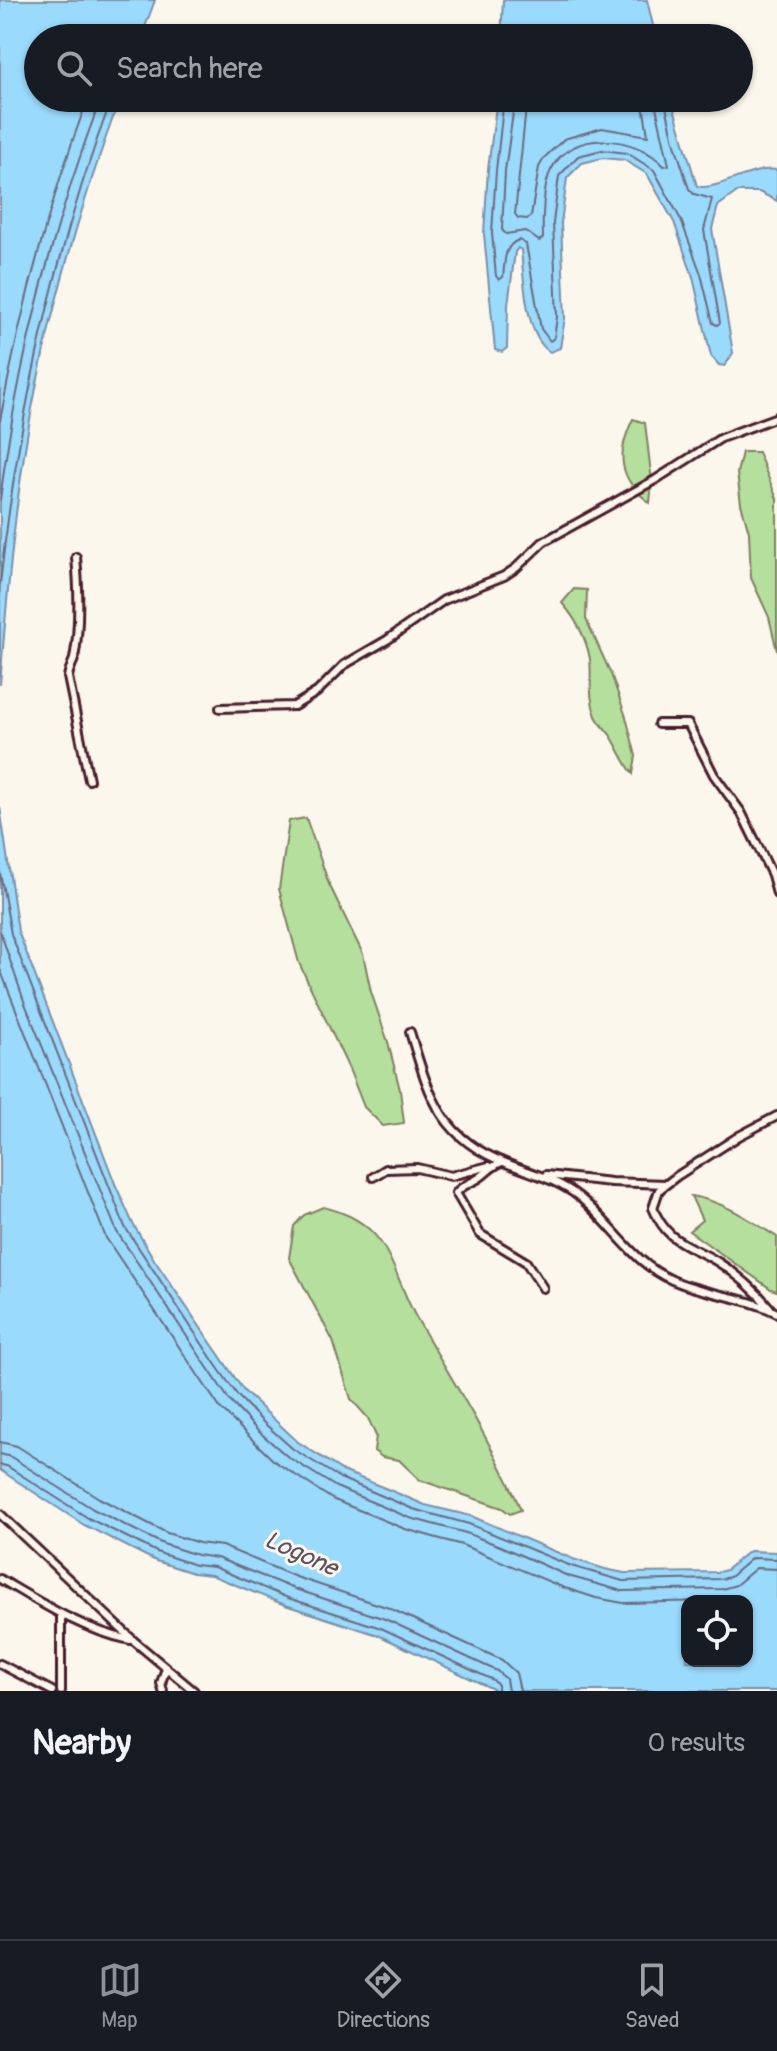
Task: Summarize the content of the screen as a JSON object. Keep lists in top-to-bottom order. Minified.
{"water":["Logone"],"page":{"search":"Search here","heading":["Nearby","0 results"],"nav":["Map","Directions","Saved"]}}
